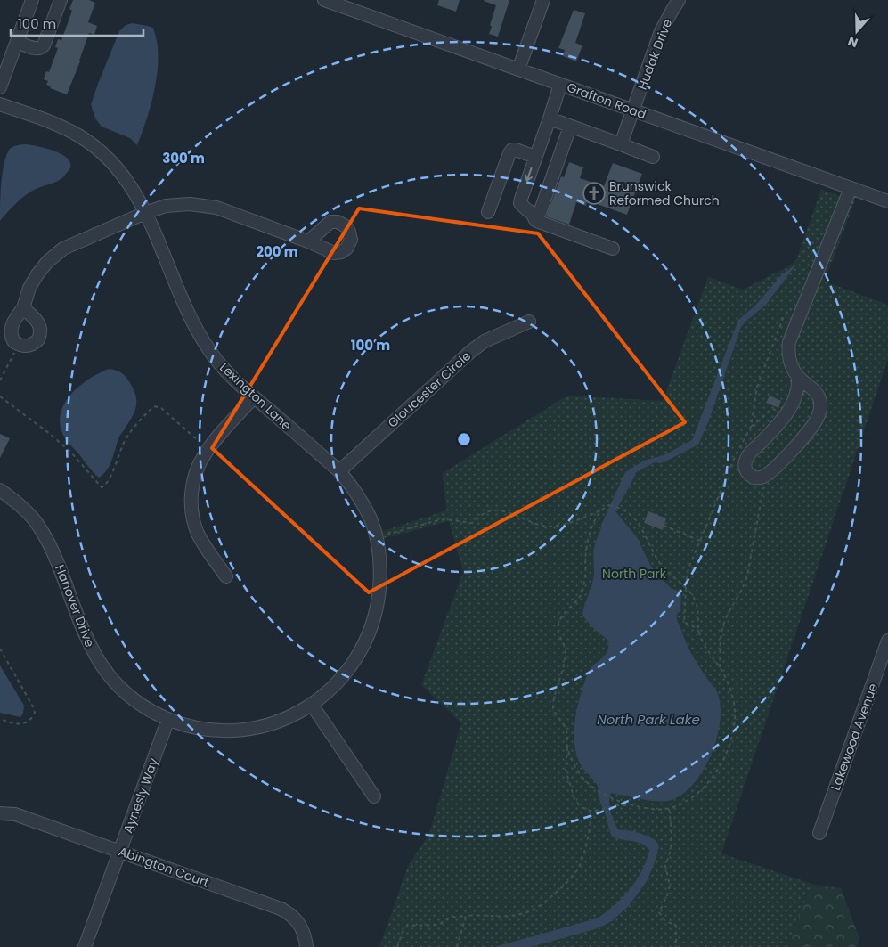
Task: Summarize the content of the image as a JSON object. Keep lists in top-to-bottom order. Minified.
{"streets":{"street":["Hudak Drive","Grafton Road","Gloucester Circle","Lexington Lane","Hanover Drive","Lakewood Avenue","Aynesly Way","Abington Court"]},"crossings":[["Hudak Drive","Grafton Road"],["Gloucester Circle","Lexington Lane"],["Lexington Lane","Hanover Drive"],["Hanover Drive","Aynesly Way"],["Aynesly Way","Abington Court"]],"water":["North Park Lake"],"parks":["North Park"],"places":{"church":["Brunswick Reformed Church"]},"scale_bar":"100 m","north":"bottom","rings":["300 m","200 m","100 m"]}
